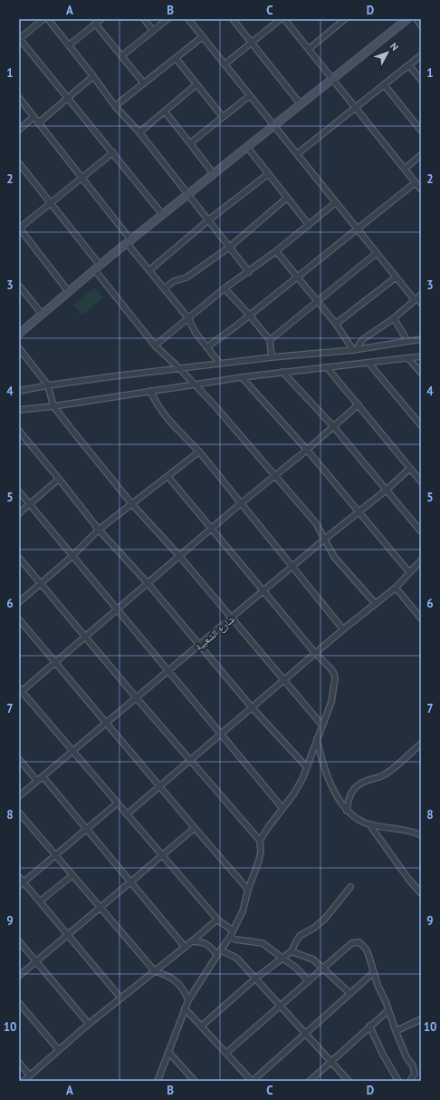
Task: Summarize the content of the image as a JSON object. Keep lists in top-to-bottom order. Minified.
{"streets":{"street":["شارع الشعبية"]},"north":"top right","grid":{"columns":["A","B","C","D"],"rows":["1","2","3","4","5","6","7","8","9","10"]}}
